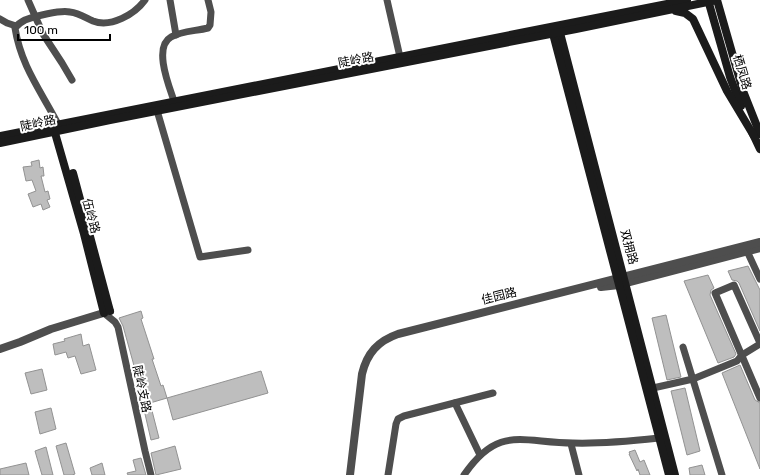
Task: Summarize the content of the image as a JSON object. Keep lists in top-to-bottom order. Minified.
{"streets":{"main road":["陡岭路","栖凤路","伍岭路","双拥路"],"street":["佳园路","陡岭支路"]},"crossings":[["陡岭路","栖凤路"],["陡岭路","伍岭路"],["陡岭路","双拥路"],["伍岭路","陡岭支路"],["双拥路","佳园路"]],"scale_bar":"100 m"}
